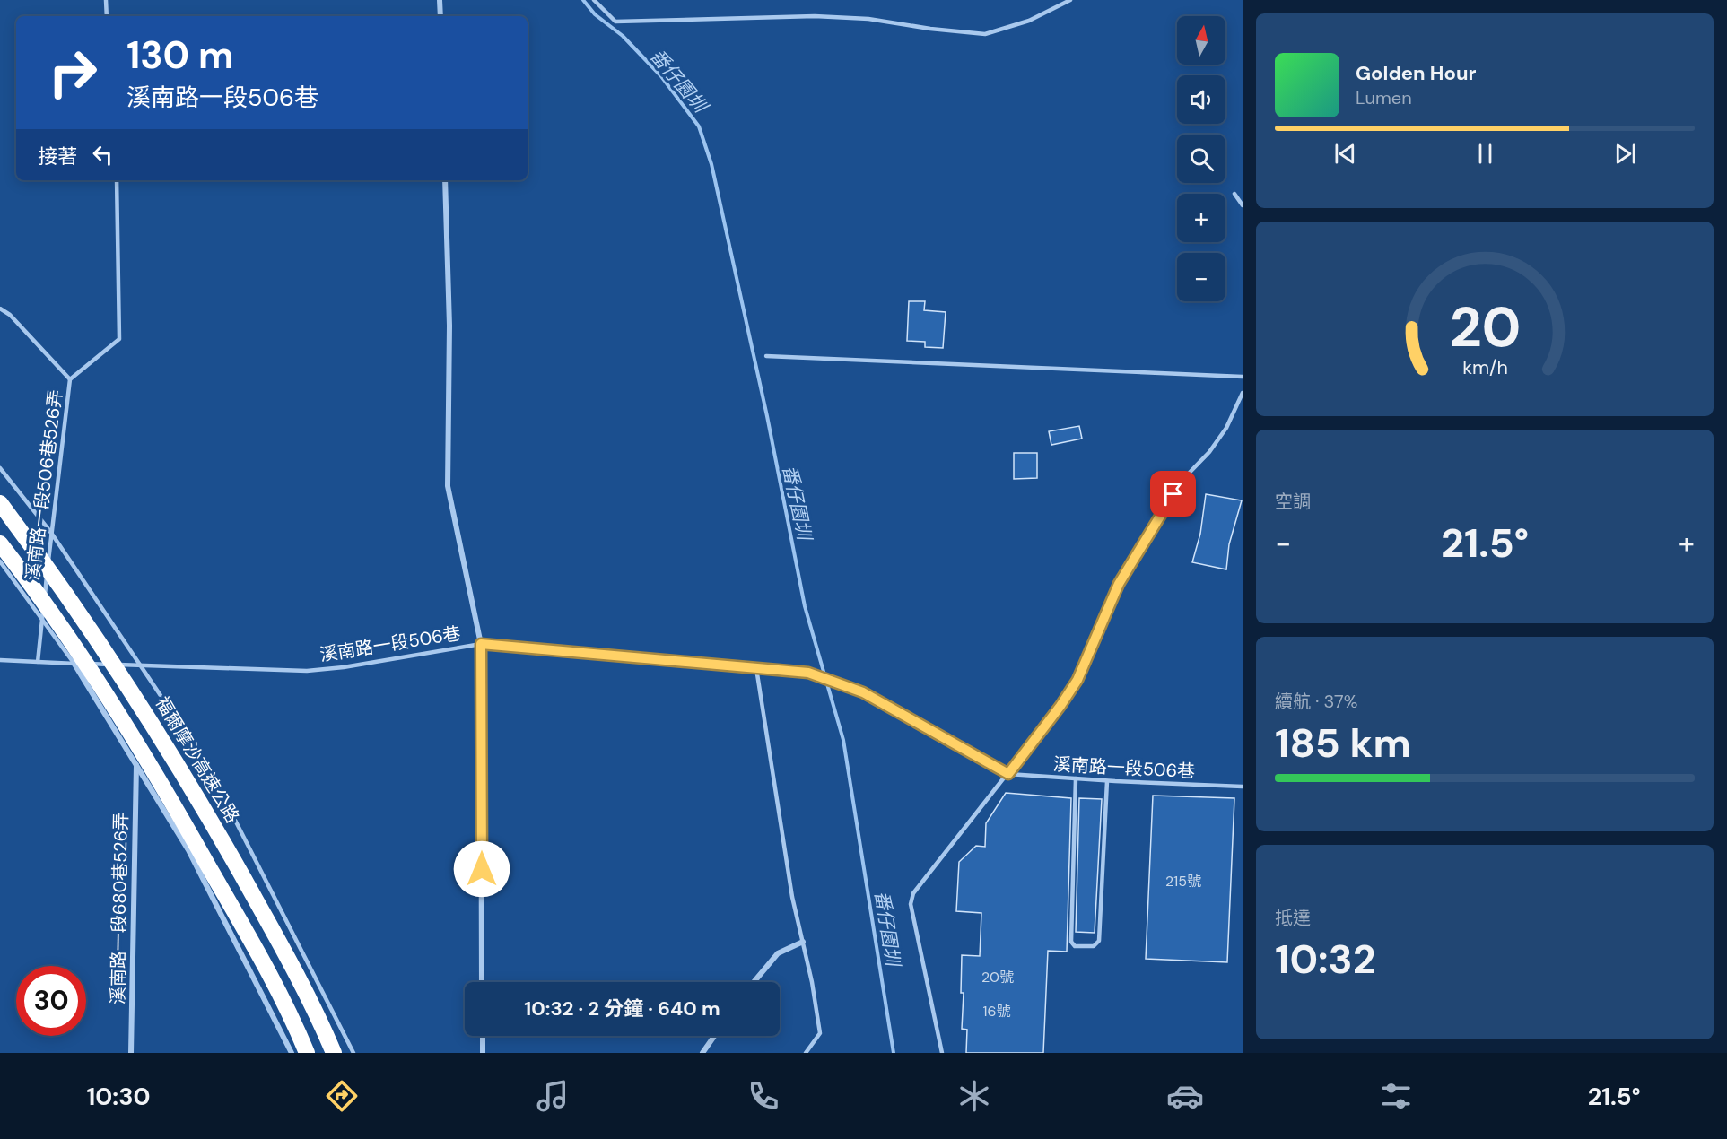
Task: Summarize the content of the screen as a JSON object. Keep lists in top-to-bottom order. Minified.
{"streets":{"highway":["福爾摩沙高速公路"],"street":["溪南路一段680巷526弄"],"lane":["溪南路一段506巷526弄","溪南路一段506巷"]},"crossings":[["溪南路一段506巷526弄","溪南路一段506巷"]],"water":["番仔園圳"],"house_numbers":["215號","20號","16號"],"north":"top","page":{"map_buttons":["+","−"],"turn":["130 m","溪南路一段506巷"],"song":["Golden Hour","Lumen"],"then":"接著","tile":["空調",["續航 · 37%","185 km"],["抵達","10:32"]],"heat":["−","21.5°","+"],"limit":"30","trip":"10:32 · 2 分鐘 · 640 m","tabs":["10:30","21.5°"],"gauge":["20","km/h"]}}
